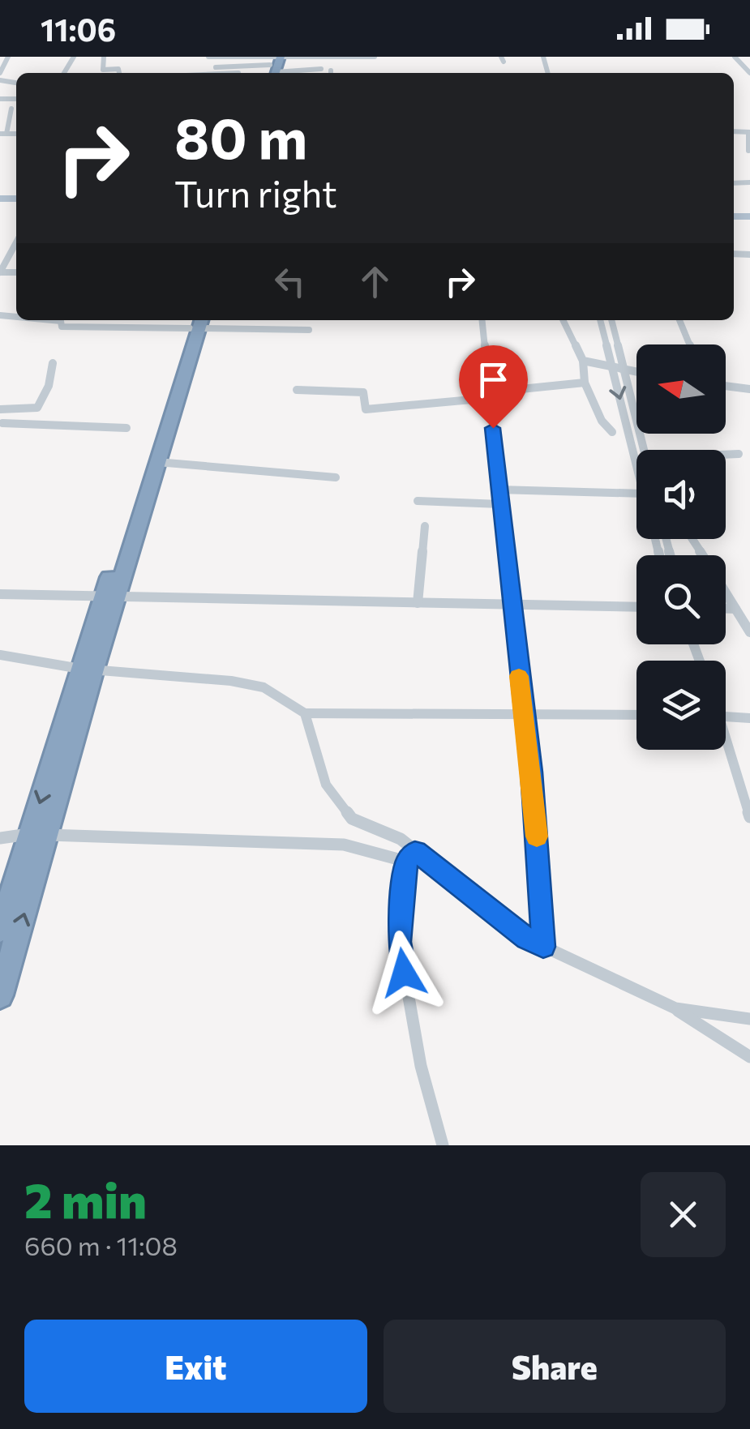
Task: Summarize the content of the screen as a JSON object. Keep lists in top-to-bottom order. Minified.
{"north":"left","page":{"status":"11:06","turn":["80 m","Turn right"],"heading":["2 min","660 m · 11:08"],"buttons":["Exit","Share"]}}
